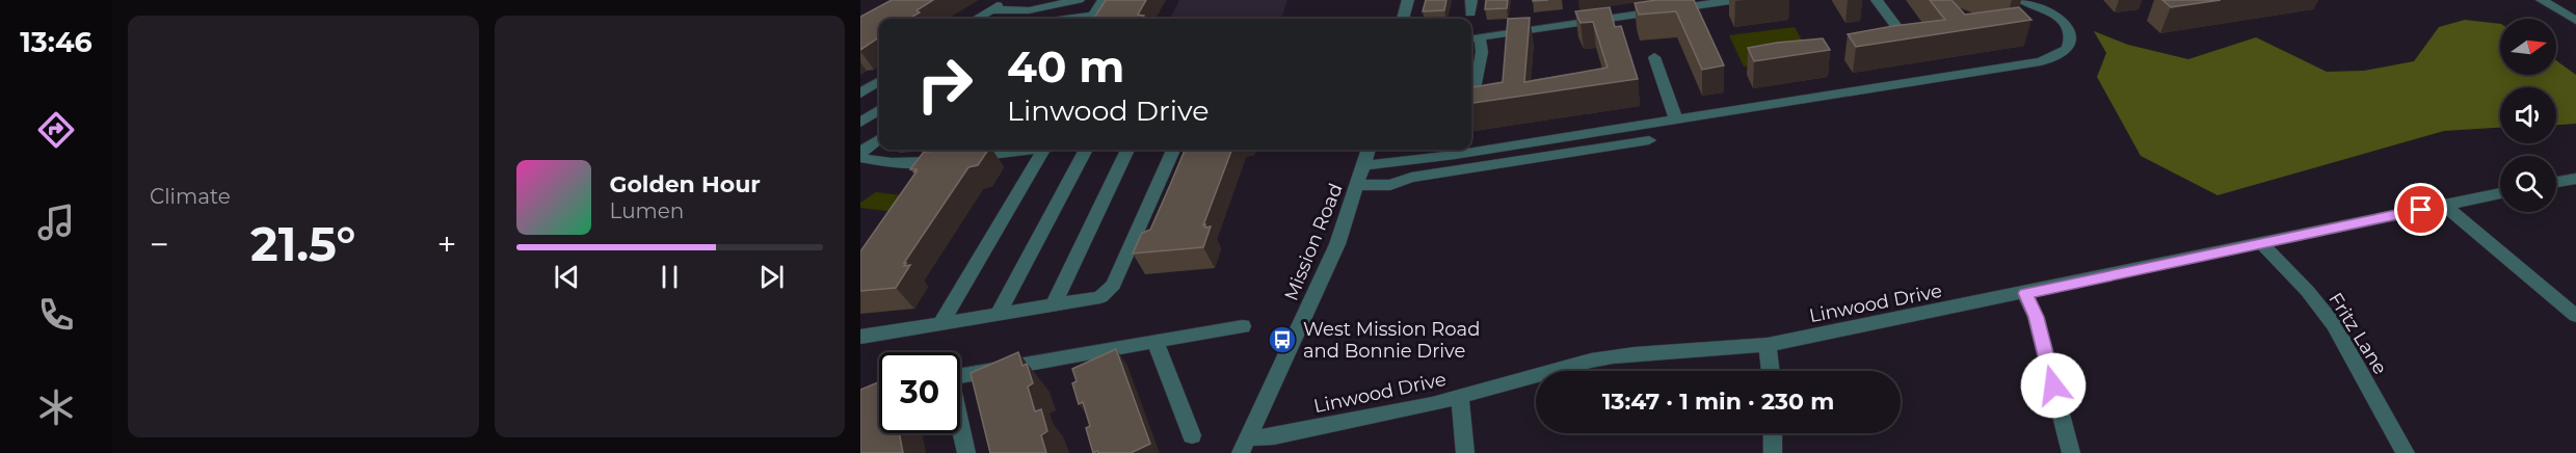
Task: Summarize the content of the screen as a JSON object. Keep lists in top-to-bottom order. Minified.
{"streets":{"street":["Mission Road","Linwood Drive","Fritz Lane"]},"crossings":[["Mission Road","Linwood Drive"],["Linwood Drive","Fritz Lane"]],"places":{"bus stop":["West Mission Road and Bonnie Drive"]},"north":"right","page":{"tabs":"13:46","tile":"Climate","turn":["40 m","Linwood Drive"],"song":["Golden Hour","Lumen"],"heat":["−","21.5°","+"],"limit":"30","trip":"13:47 · 1 min · 230 m"}}
